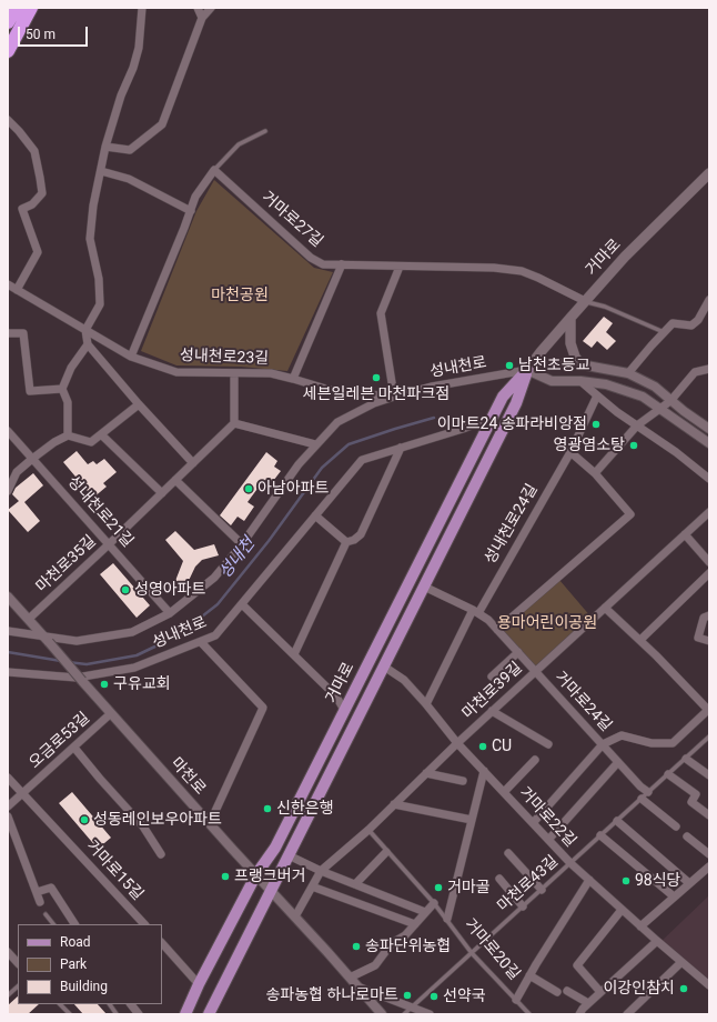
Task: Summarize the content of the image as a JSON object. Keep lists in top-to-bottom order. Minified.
{"streets":{"main road":["거마로"],"street":["거마로27길","성내천로23길","성내천로","성내천로21길","성내천로24길","마천로35길","마천로39길","거마로24길","오금로53길","마천로","거마로22길","거마로15길"],"lane":["마천로43길","거마로20길"]},"crossings":[["거마로27길","거마로"],["거마로","성내천로"],["거마로","거마로24길"],["거마로","마천로"],["거마로","거마로22길"],["성내천로23길","성내천로"],["성내천로","성내천로21길"],["성내천로","마천로"],["성내천로21길","마천로35길"],["성내천로24길","거마로24길"],["성내천로24길","거마로22길"],["마천로35길","마천로"],["마천로39길","거마로24길"],["마천로39길","마천로"],["마천로39길","거마로22길"],["마천로39길","거마로20길"],["거마로24길","마천로43길"],["오금로53길","마천로"],["오금로53길","거마로15길"],["거마로22길","마천로43길"],["마천로43길","거마로20길"]],"water":["성내천"],"parks":["마천공원","용마어린이공원"],"places":["남천초등교","세븐일레븐 마천파크점","이마트24 송파라비앙점","영광염소탕","아남아파트","성영아파트","구유교회","CU","신한은행","성동레인보우아파트","프랭크버거","98식당","거마골","송파단위농협","이강인참치","송파농협 하나로마트","선약국"],"legend":["Road","Park","Building"],"scale_bar":"50 m"}
